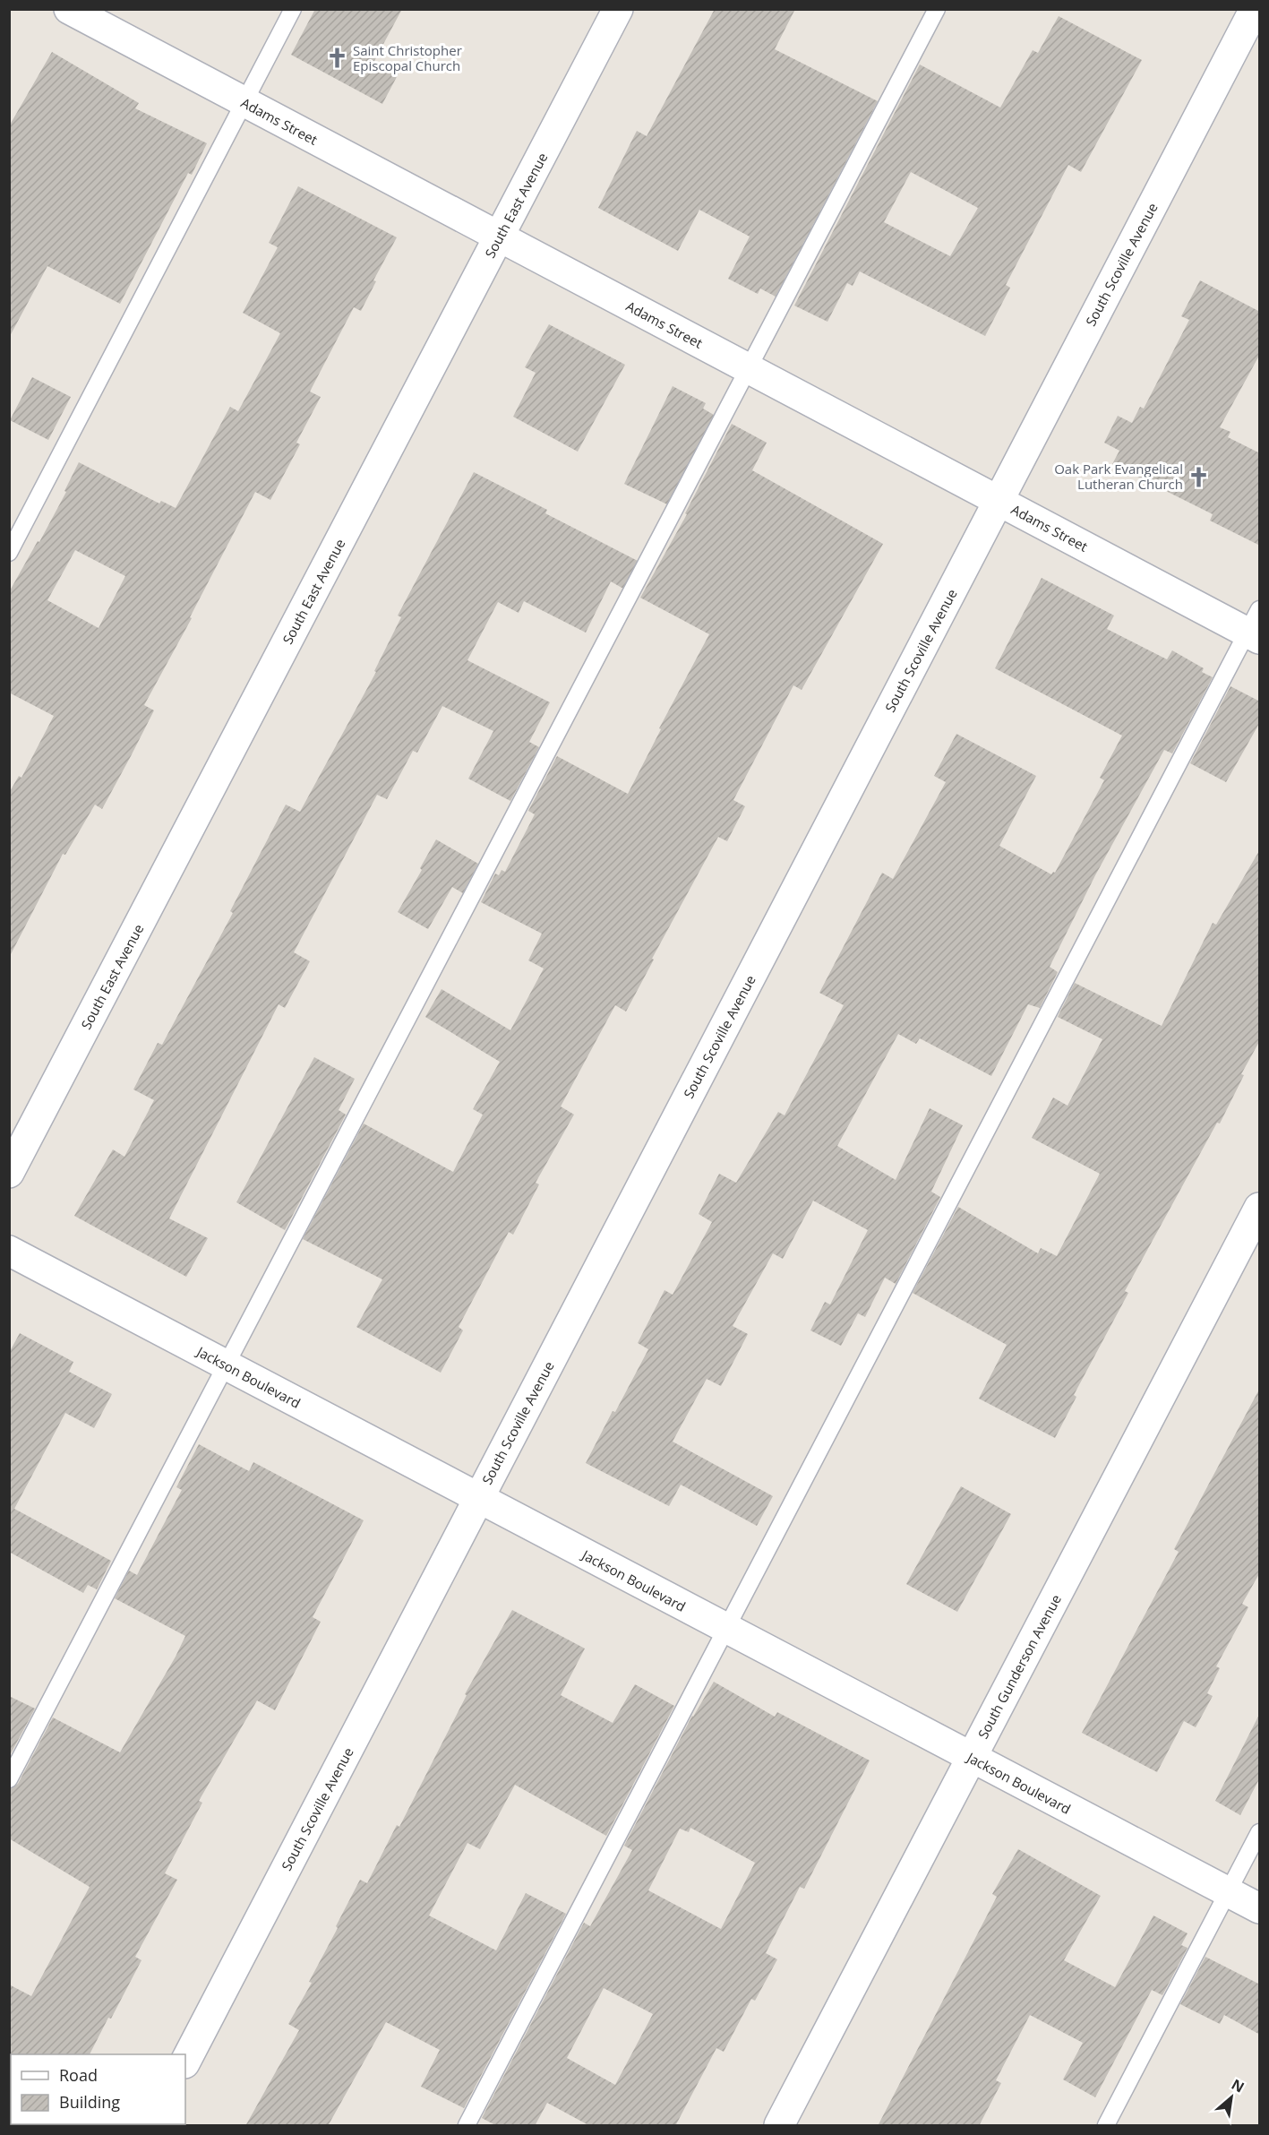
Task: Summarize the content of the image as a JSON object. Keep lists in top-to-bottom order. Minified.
{"streets":{"street":["Adams Street","South East Avenue","South Scoville Avenue","Jackson Boulevard","South Gunderson Avenue"]},"crossings":[["Adams Street","South East Avenue"],["Adams Street","South Scoville Avenue"],["South Scoville Avenue","Jackson Boulevard"],["Jackson Boulevard","South Gunderson Avenue"]],"places":{"church":["Saint Christopher Episcopal Church","Oak Park Evangelical Lutheran Church"]},"legend":["Road","Building"],"north":"top right"}
